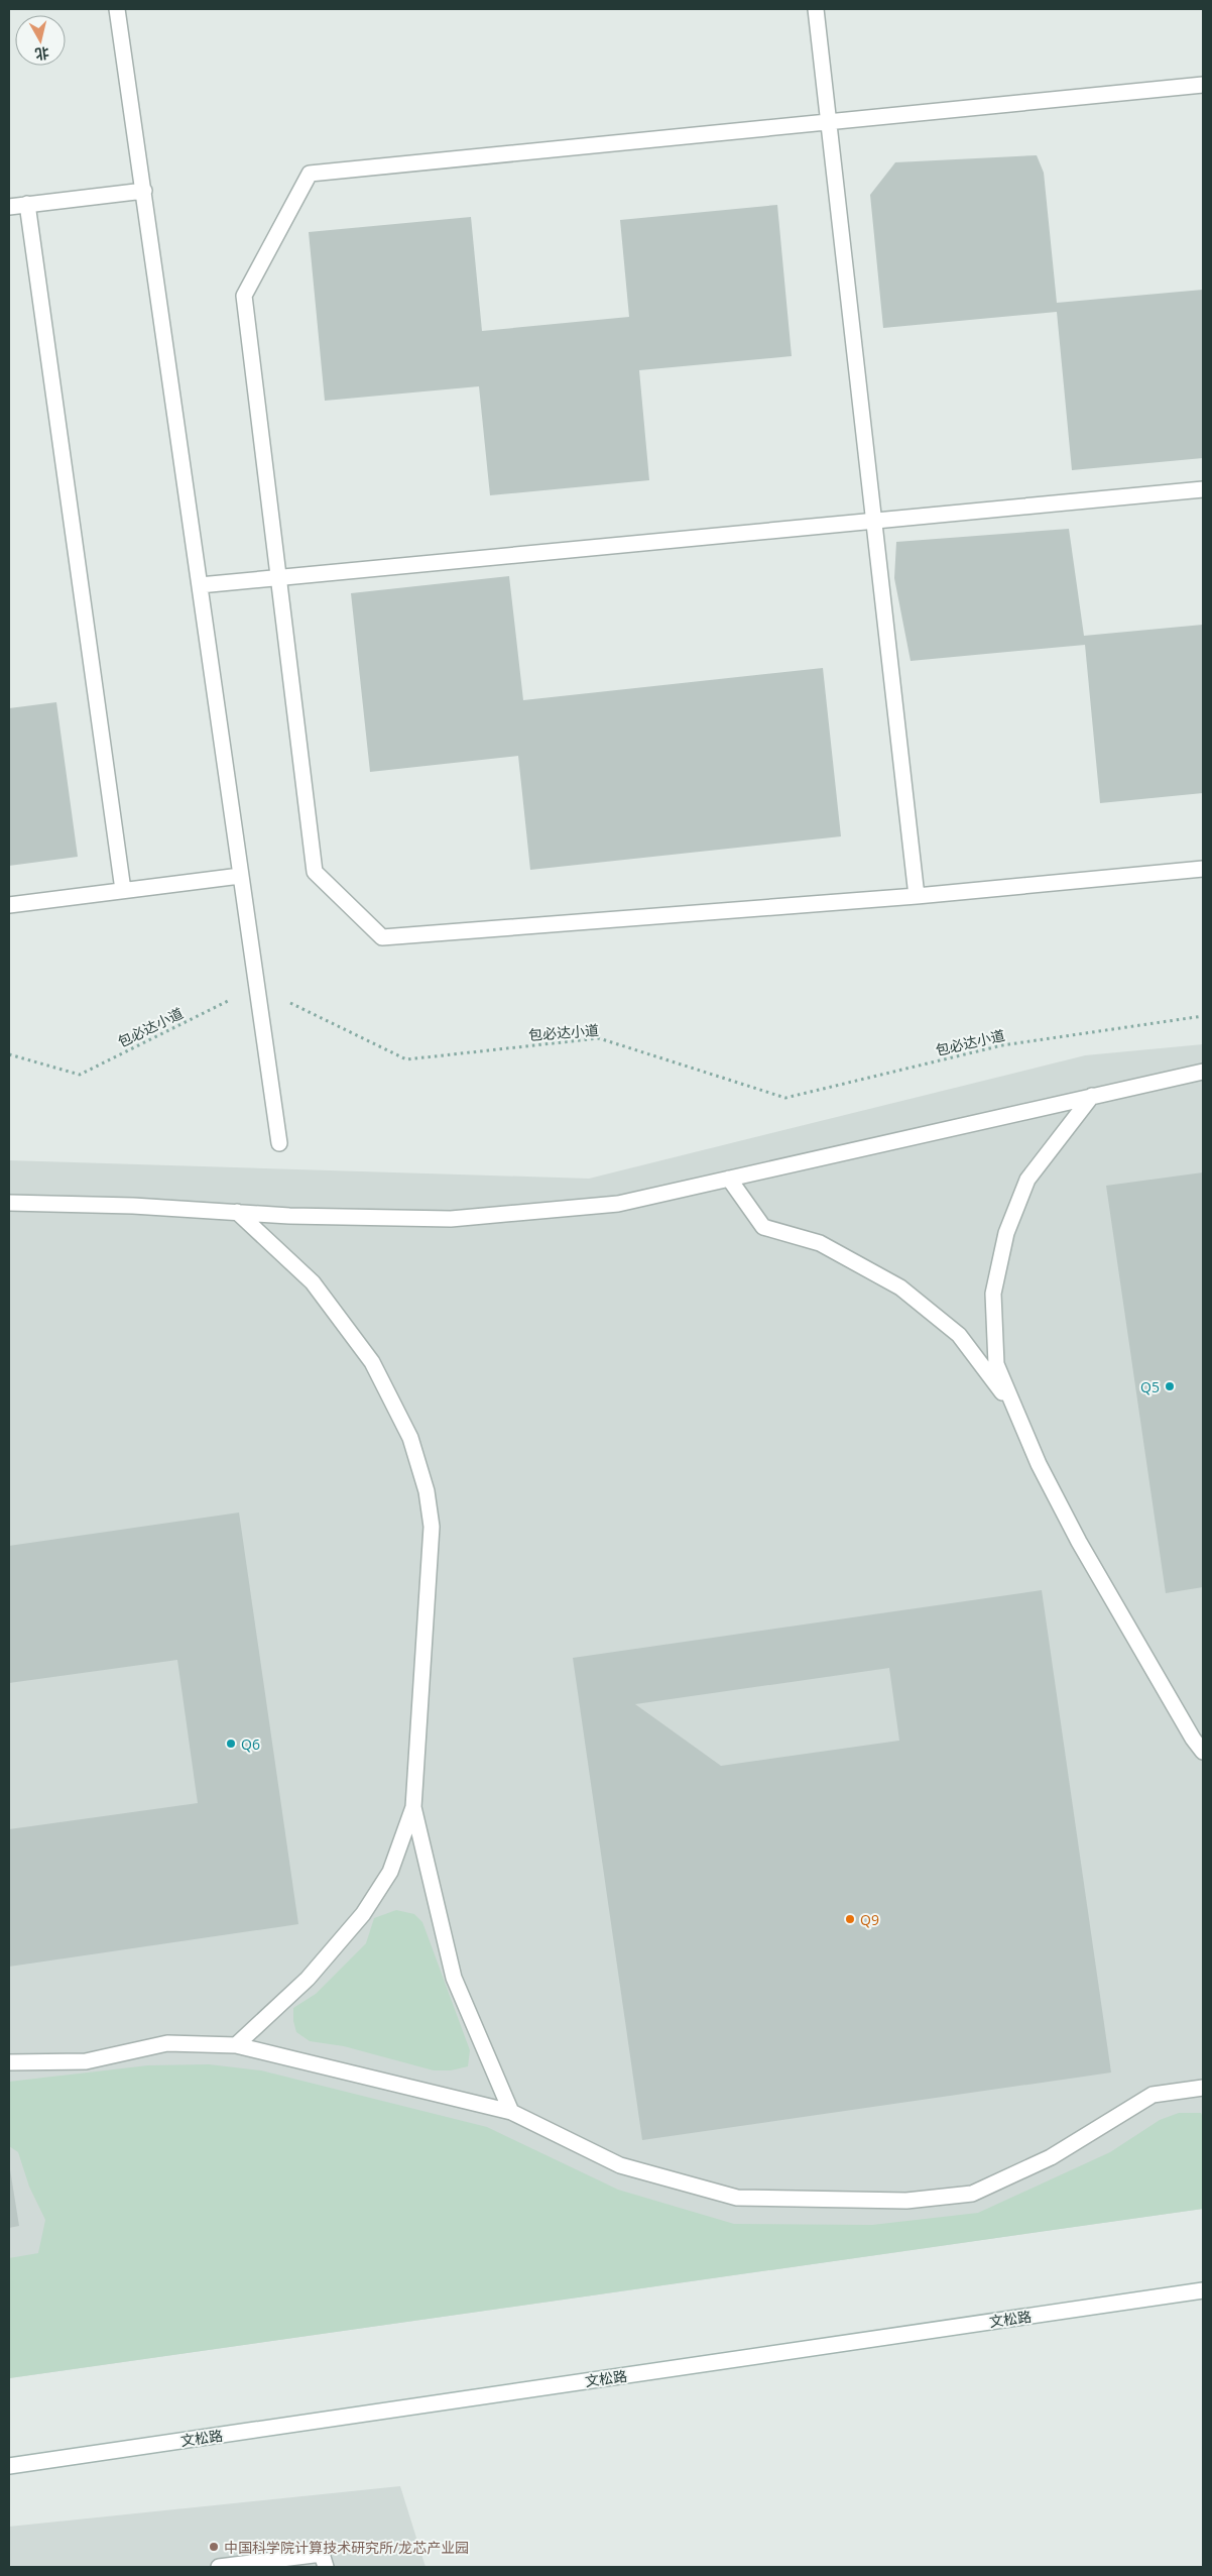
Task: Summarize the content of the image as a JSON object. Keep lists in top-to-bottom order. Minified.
{"streets":{"street":["文松路"],"path":["包必达小道"]},"places":["Q5","Q6","Q9","中国科学院计算技术研究所/龙芯产业园"],"north":"bottom"}
